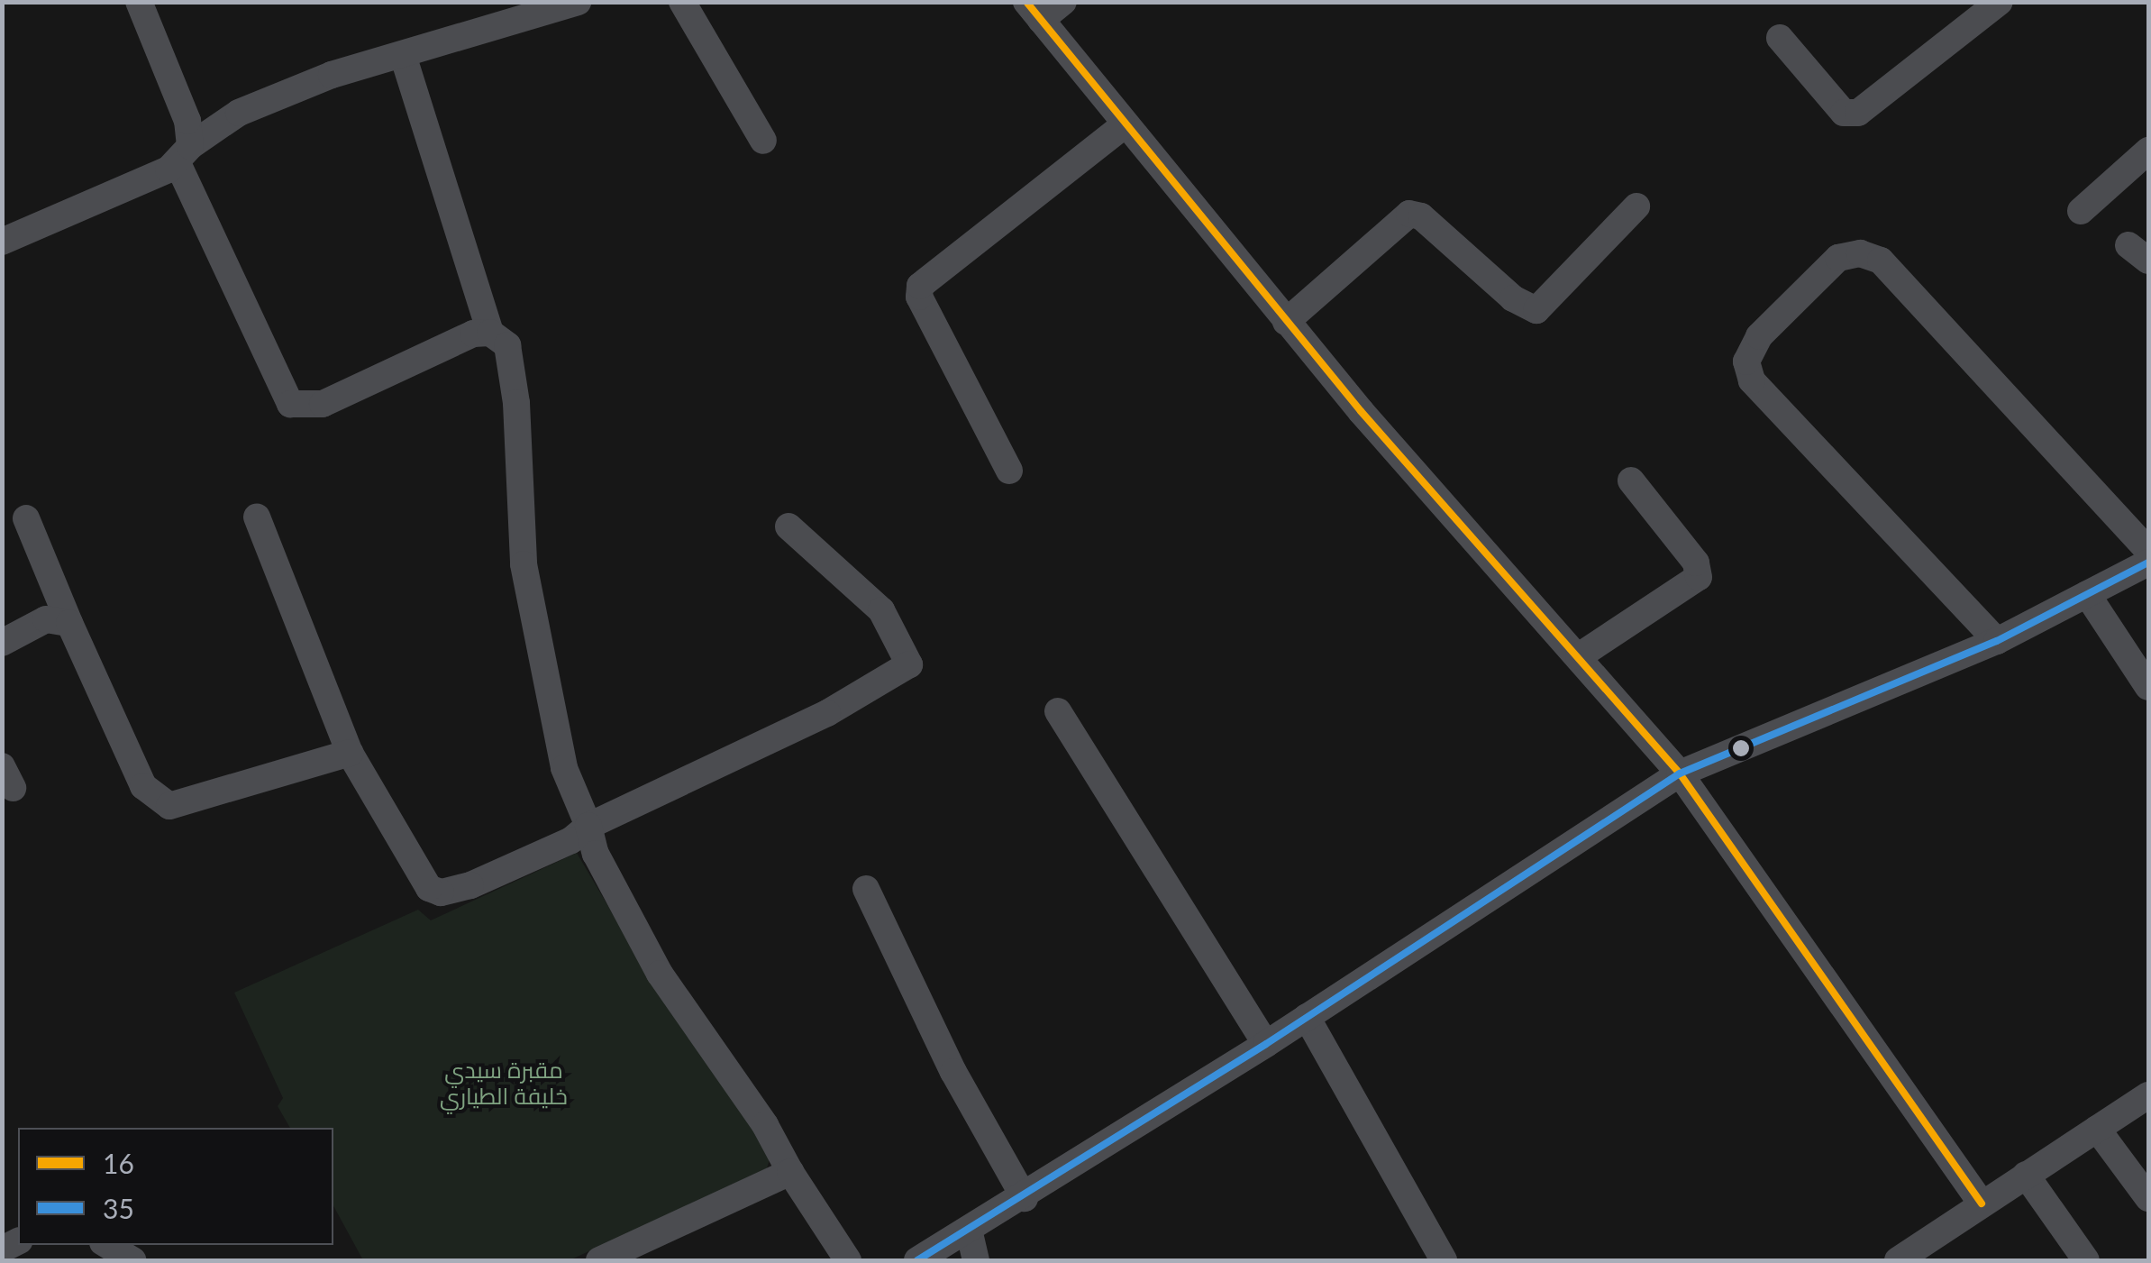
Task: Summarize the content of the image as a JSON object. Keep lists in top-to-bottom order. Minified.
{"parks":["مقبرة سيدي خليفة الطياري"],"lines":["transit line 16","transit line 35"],"legend":["16","35"]}
